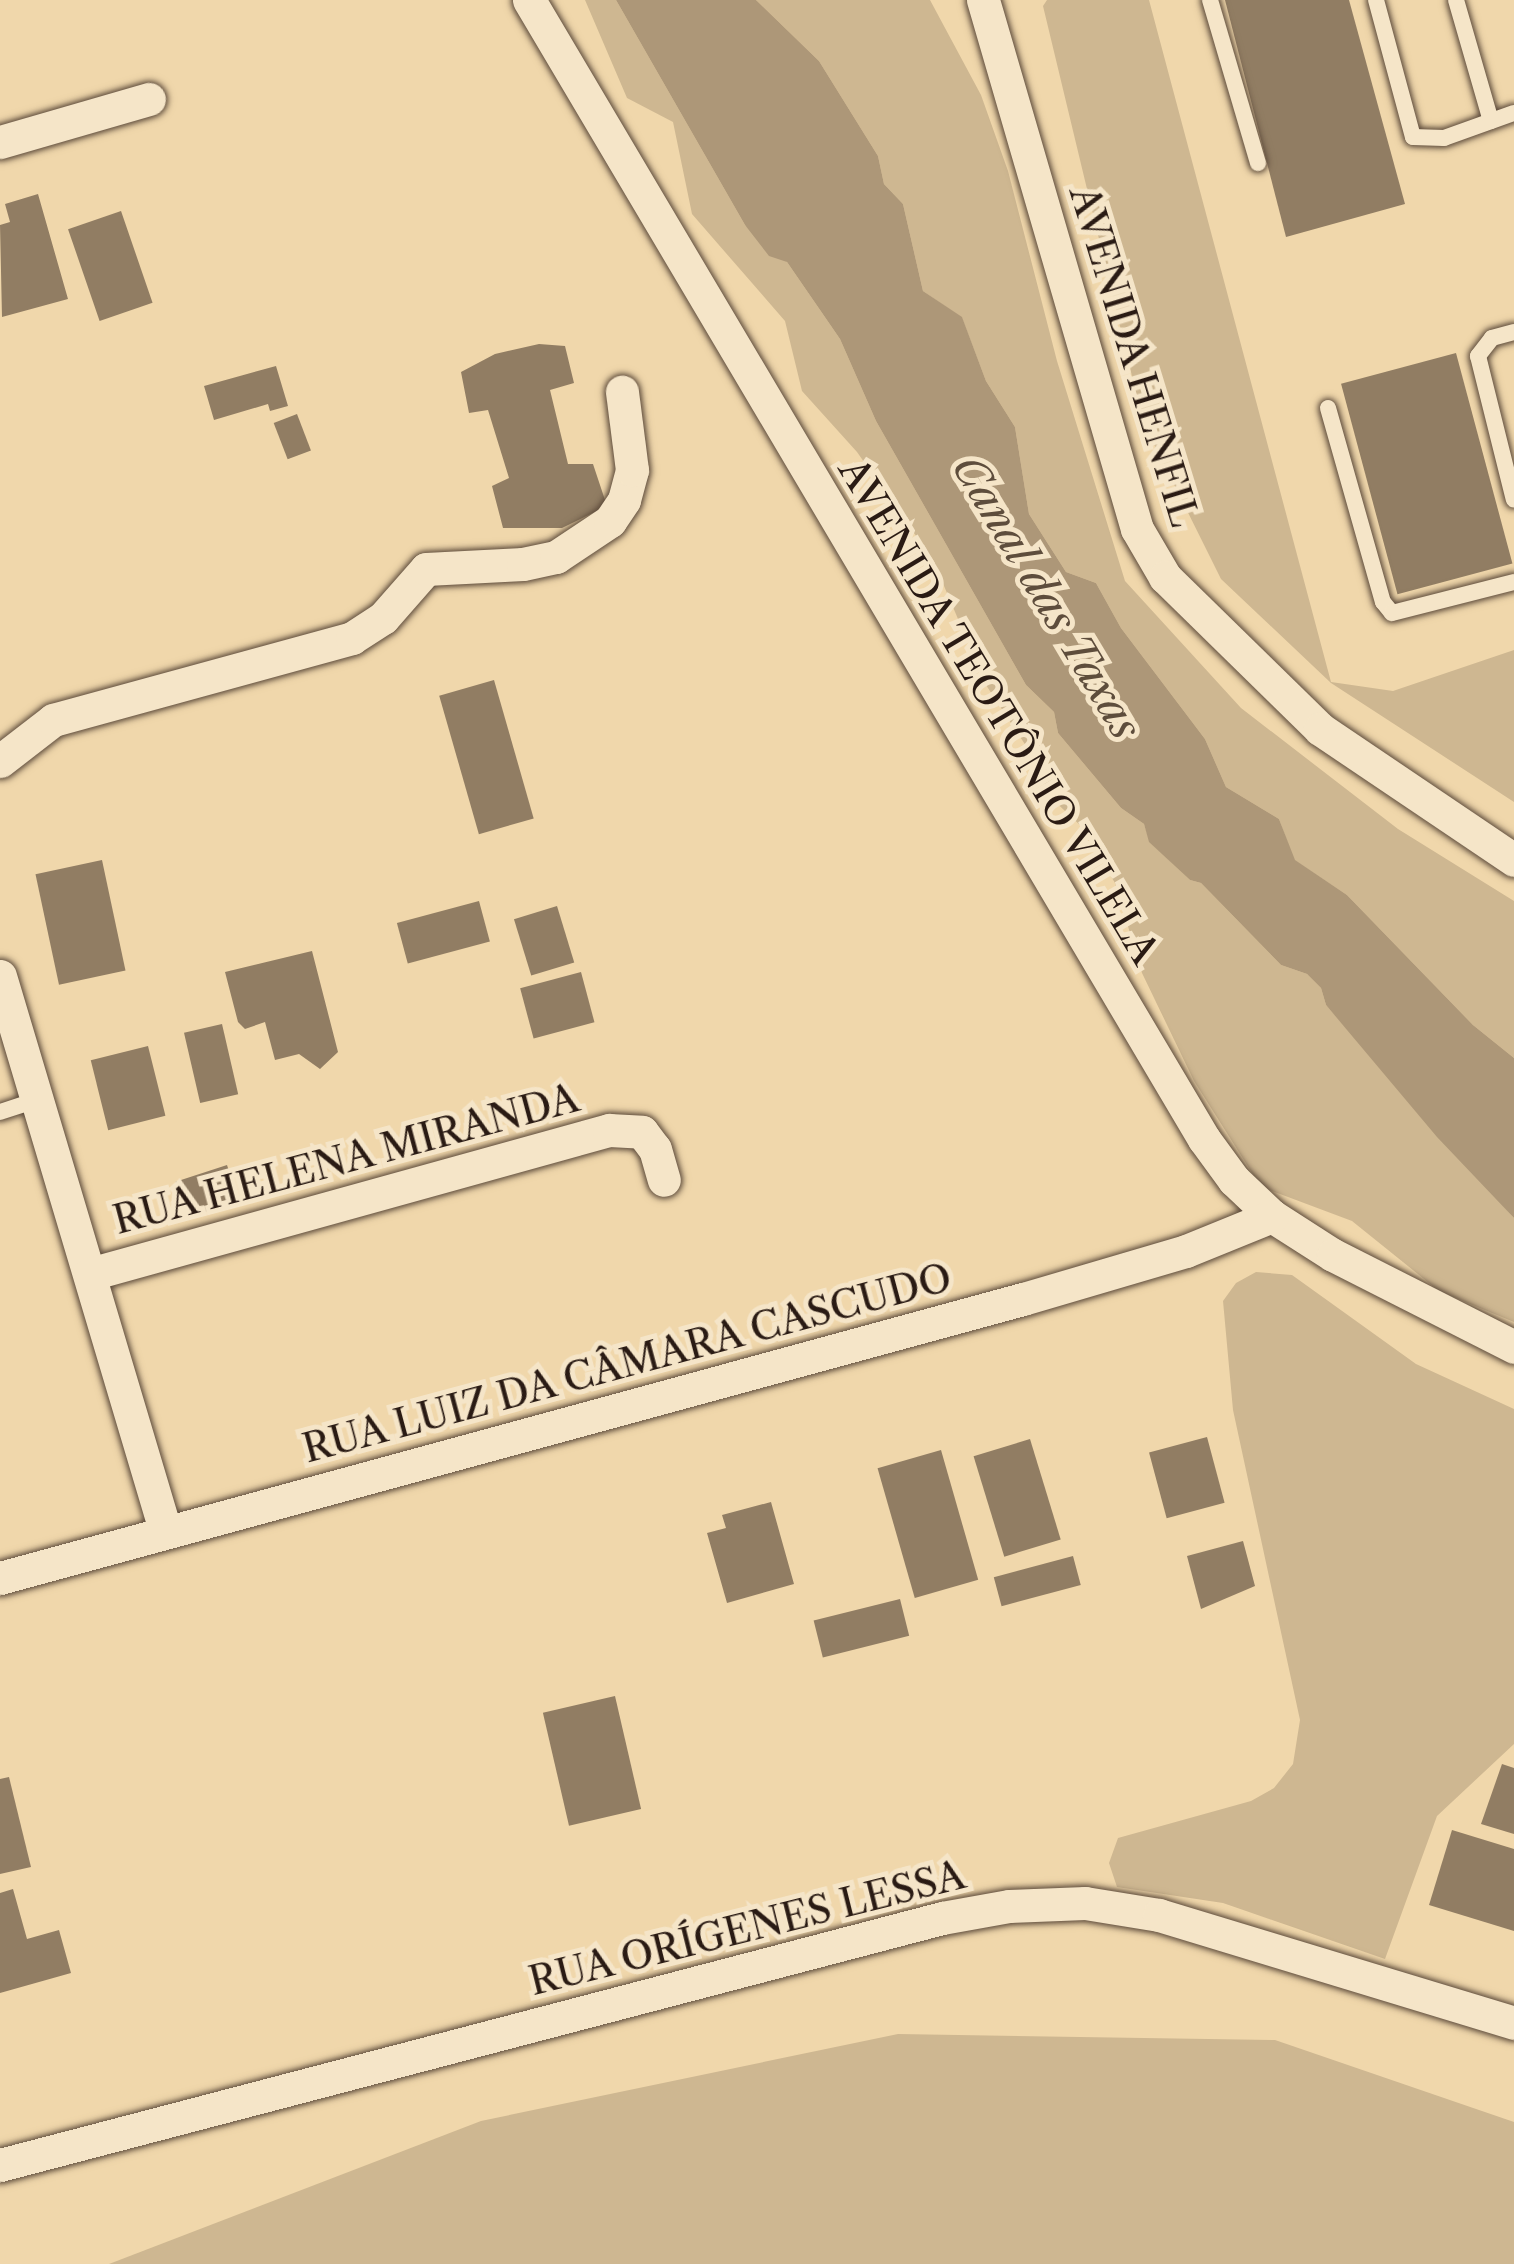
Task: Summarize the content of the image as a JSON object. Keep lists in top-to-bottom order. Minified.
{"streets":{"street":["AVENIDA HENFIL","AVENIDA TEOTÔNIO VILELA","RUA HELENA MIRANDA","RUA LUIZ DA CÂMARA CASCUDO","RUA ORÍGENES LESSA"]},"crossings":[["AVENIDA TEOTÔNIO VILELA","RUA LUIZ DA CÂMARA CASCUDO"]],"water":["Canal das Taxas"]}
